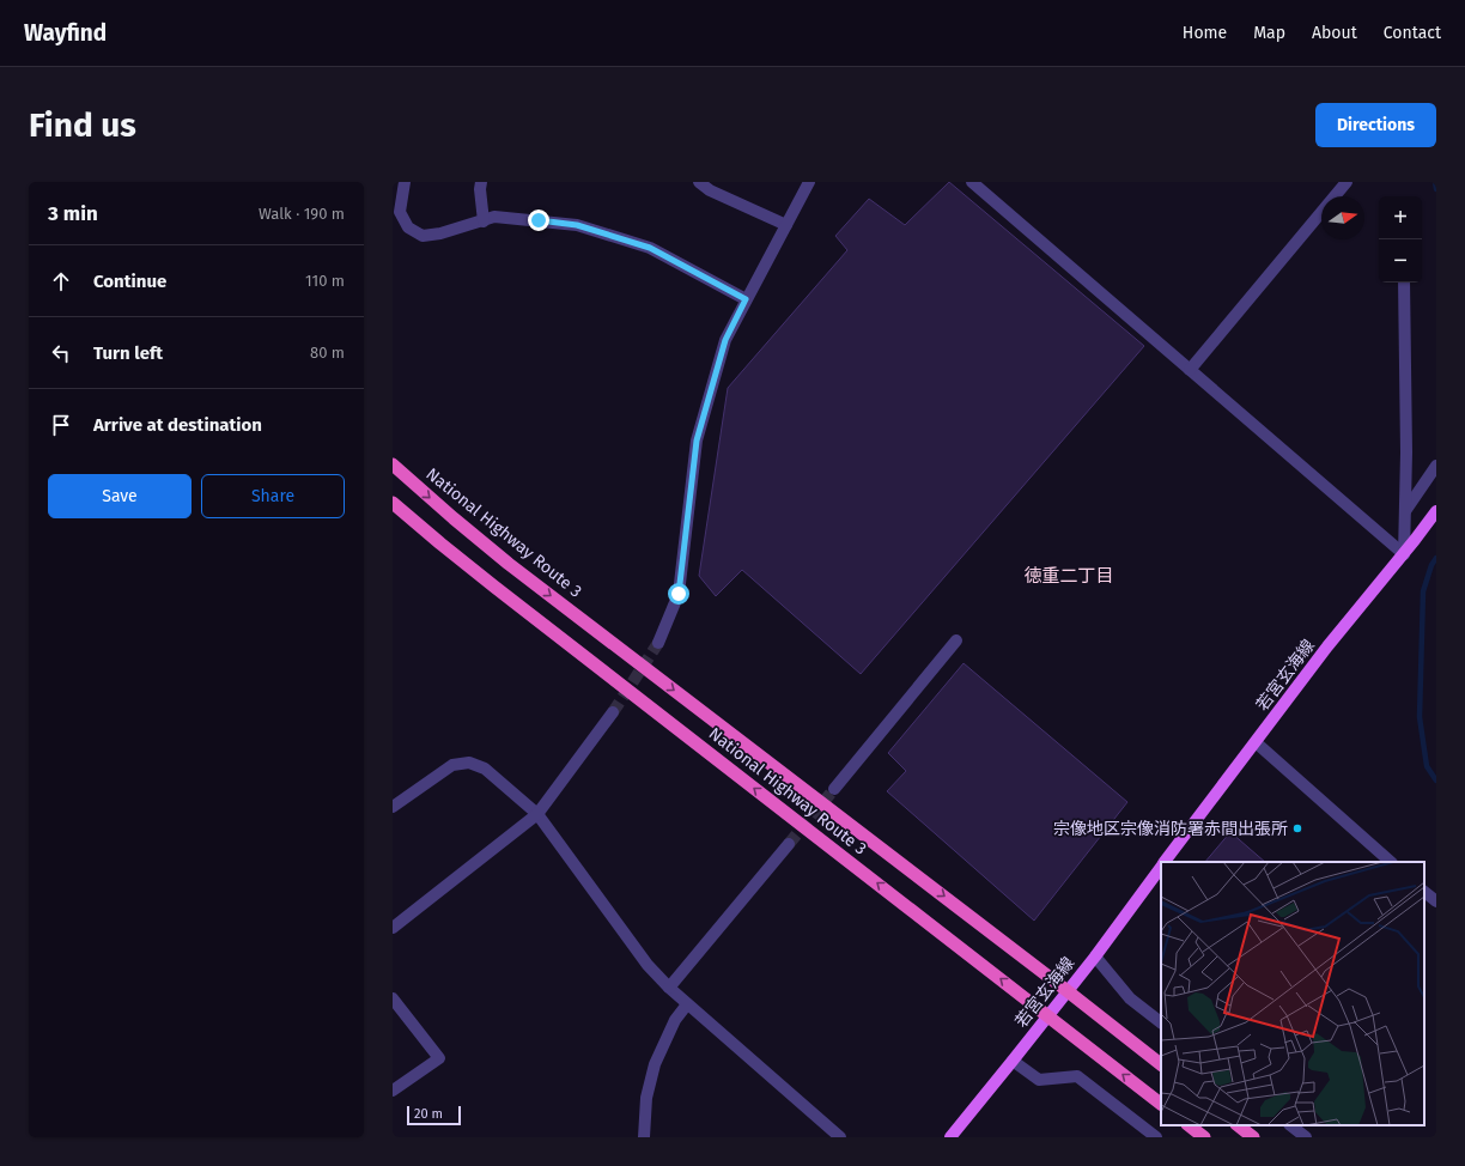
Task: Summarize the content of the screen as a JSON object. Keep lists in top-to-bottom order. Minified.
{"streets":{"highway":["National Highway Route 3"],"main road":["若宮玄海線"]},"crossings":[["National Highway Route 3","若宮玄海線"]],"districts":["徳重二丁目"],"places":["宗像地区宗像消防署赤間出張所"],"scale_bar":"20 m","north":"right","page":{"header":"Wayfind","nav":["Home","Map","About","Contact"],"buttons":["Directions",["Save","Share"]],"title":"Find us","heading":["3 min","Walk · 190 m"],"map_buttons":["+","−"],"list":[["Continue","110 m"],["Turn left","80 m"],"Arrive at destination"],"scale":"20 m"}}
